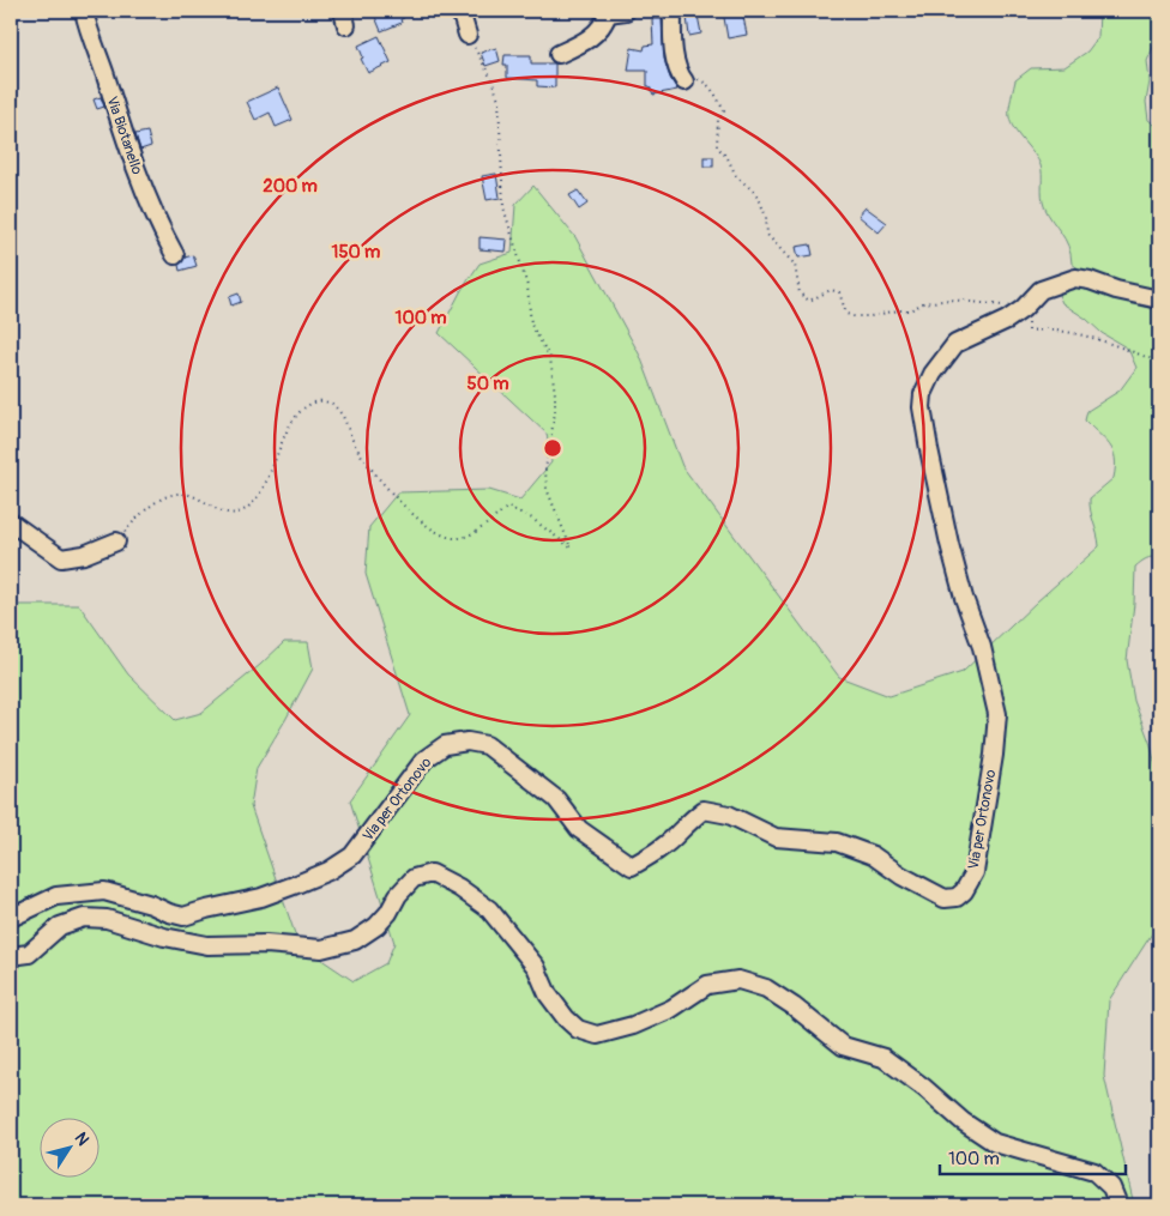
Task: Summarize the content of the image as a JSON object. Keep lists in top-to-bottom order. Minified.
{"streets":{"street":["Via Biotanello","Via per Ortonovo"]},"scale_bar":"100 m","north":"top right","rings":["200 m","150 m","100 m","50 m"]}
